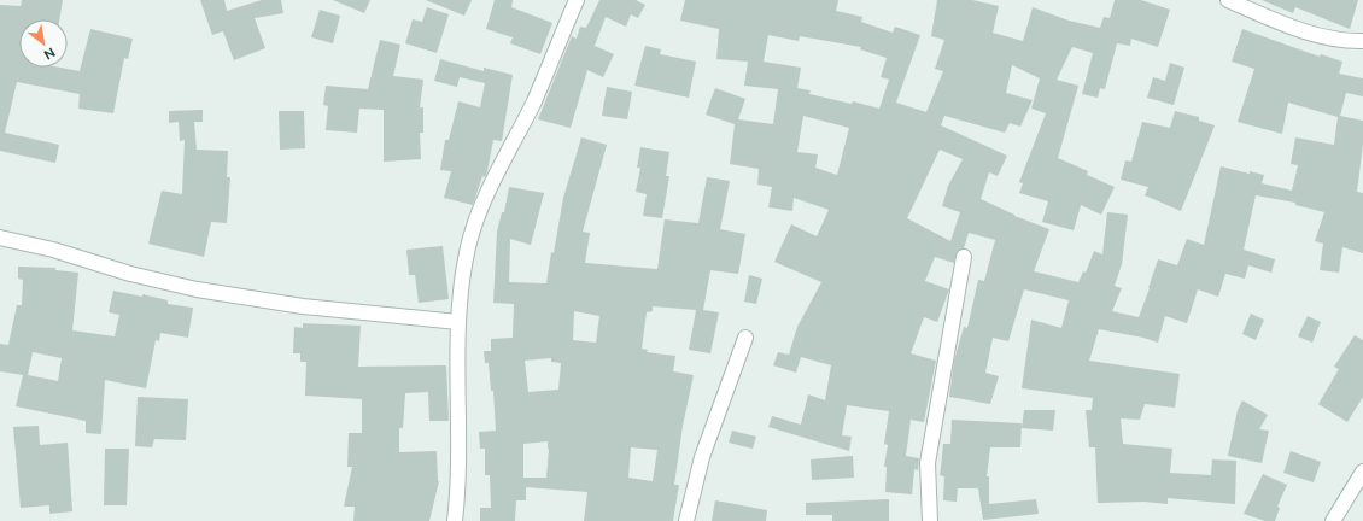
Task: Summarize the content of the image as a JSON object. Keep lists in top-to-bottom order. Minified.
{"north":"bottom right"}
